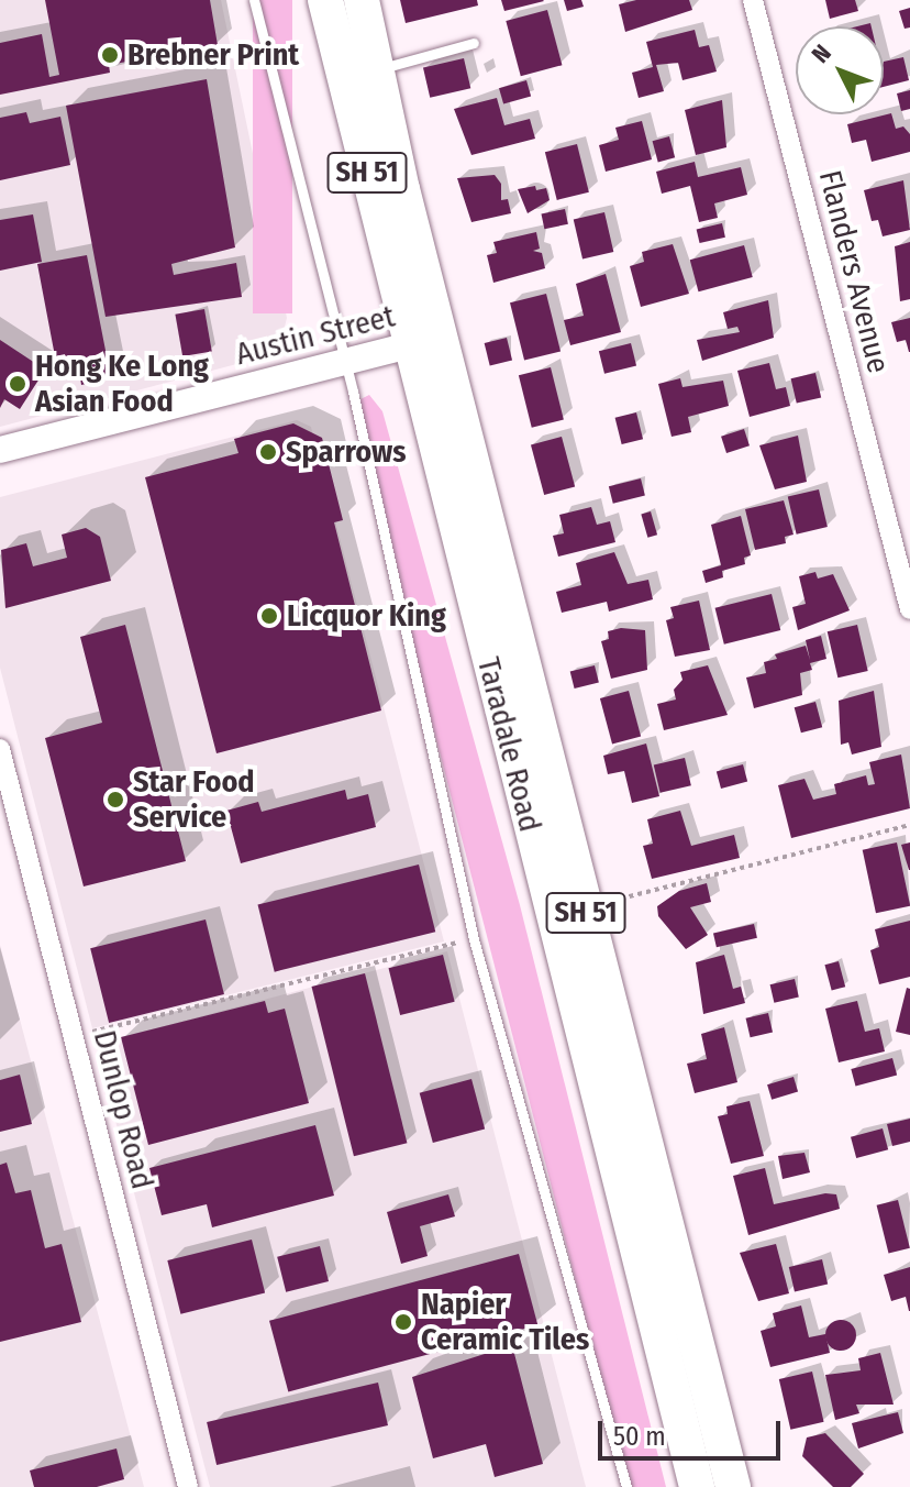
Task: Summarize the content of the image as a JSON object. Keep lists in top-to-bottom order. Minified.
{"streets":{"highway":["SH 51","Taradale Road"],"main road":["Austin Street"],"street":["Flanders Avenue","Dunlop Road"]},"crossings":[["Austin Street","Taradale Road"]],"places":["Brebner Print","Hong Ke Long Asian Food","Sparrows","Licquor King","Star Food Service","Napier Ceramic Tiles"],"scale_bar":"50 m","north":"top left"}
